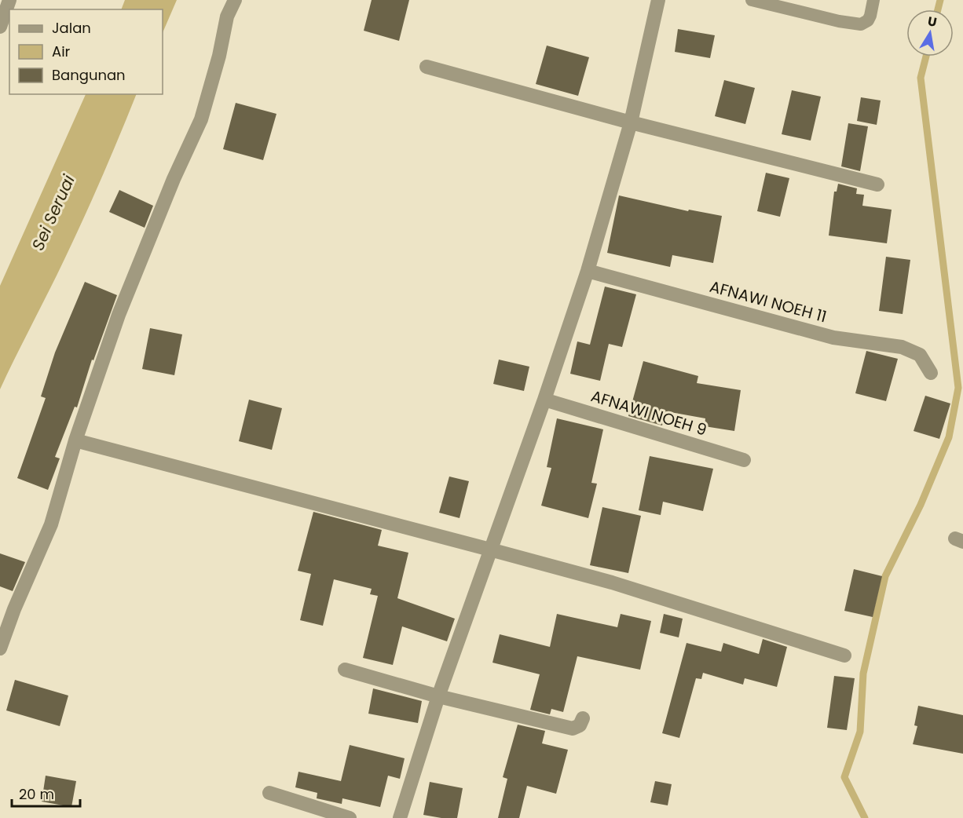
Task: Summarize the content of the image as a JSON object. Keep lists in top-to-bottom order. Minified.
{"streets":{"street":["AFNAWI NOEH 11","AFNAWI NOEH 9"]},"water":["Sei Seruai"],"legend":["Jalan","Air","Bangunan"],"scale_bar":"20 m","north":"top"}
